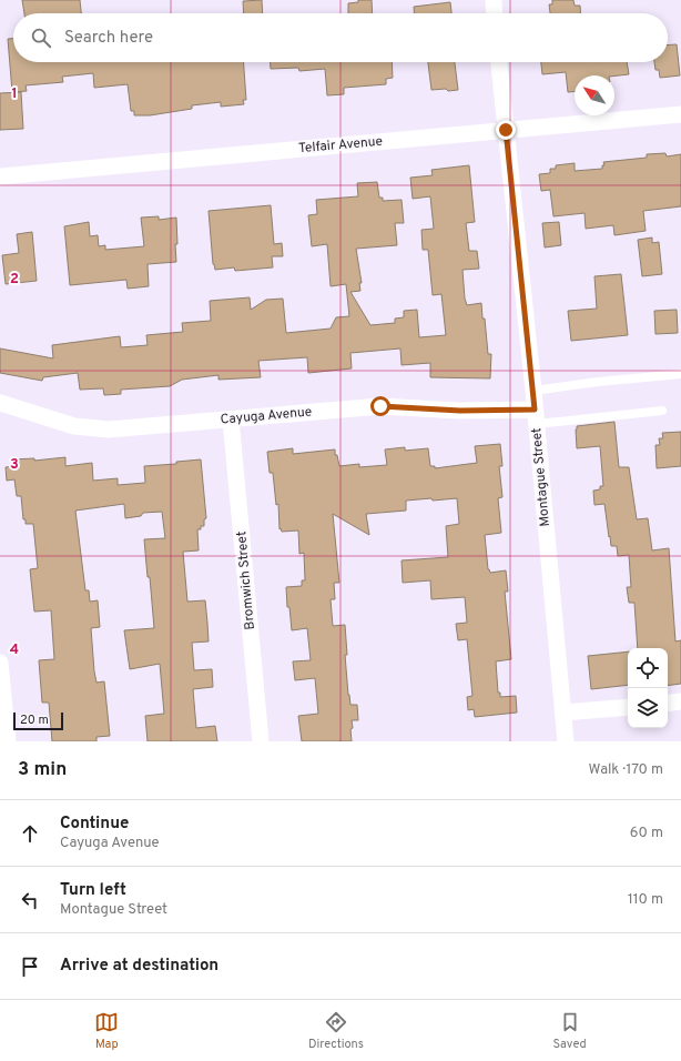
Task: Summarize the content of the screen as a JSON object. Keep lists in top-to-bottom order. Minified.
{"streets":{"street":["Telfair Avenue","Cayuga Avenue","Montague Street","Bromwich Street"]},"crossings":[["Telfair Avenue","Montague Street"],["Cayuga Avenue","Montague Street"],["Cayuga Avenue","Bromwich Street"]],"scale_bar":"20 m","north":"top left","page":{"search":"Search here","scale":"20 m","heading":["3 min","Walk · 170 m"],"list":[["Continue","Cayuga Avenue","60 m"],["Turn left","Montague Street","110 m"],"Arrive at destination"],"nav":["Map","Directions","Saved"]},"grid":{"rows":["1","2","3","4"]}}
